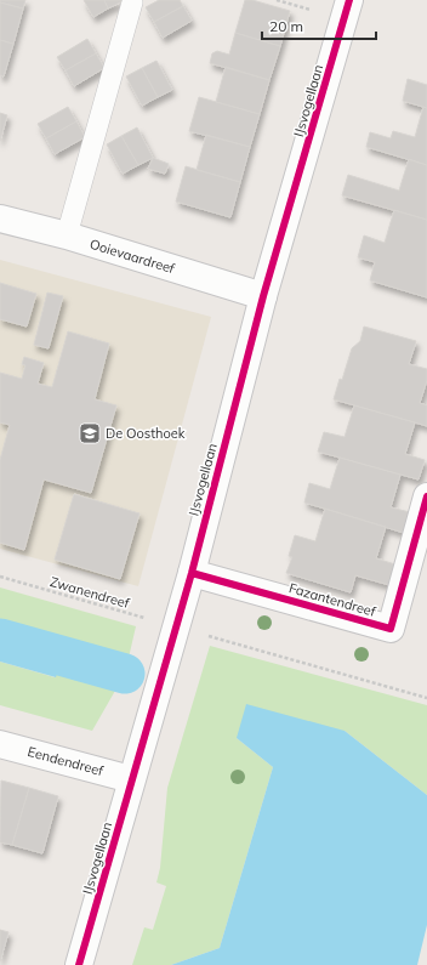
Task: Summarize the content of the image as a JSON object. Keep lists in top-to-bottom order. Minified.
{"streets":{"street":["IJsvogellaan","Ooievaardreef","Fazantendreef","Eendendreef"],"path":["Zwanendreef"]},"crossings":[["IJsvogellaan","Ooievaardreef"],["IJsvogellaan","Zwanendreef"],["IJsvogellaan","Fazantendreef"],["IJsvogellaan","Eendendreef"]],"places":{"school or university":["De Oosthoek"]},"scale_bar":"20 m"}
